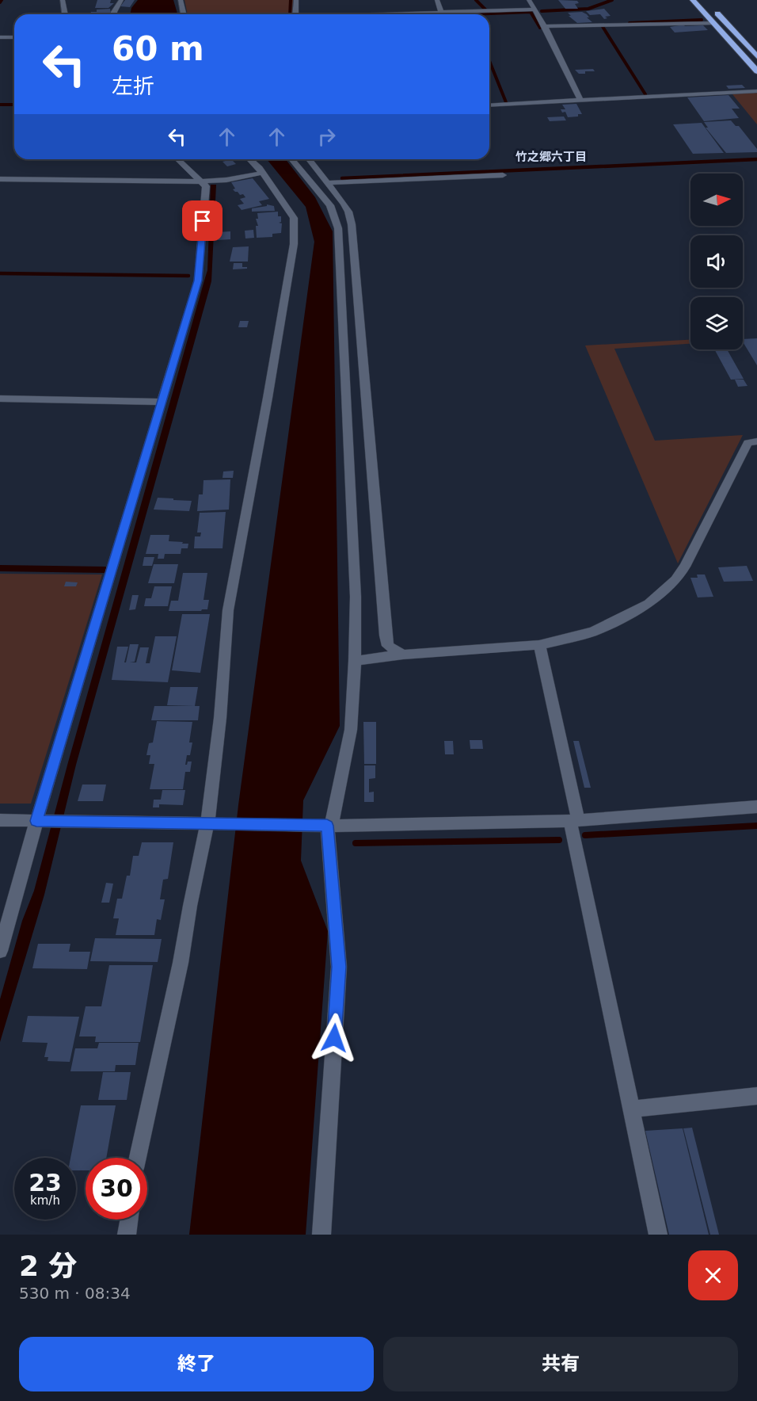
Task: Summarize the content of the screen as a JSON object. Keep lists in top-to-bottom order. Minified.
{"districts":["竹之郷六丁目"],"north":"right","page":{"turn":["60 m","左折"],"speed":"23 km/h","limit":"30","heading":["2 分","530 m · 08:34"],"buttons":["終了","共有"]}}
